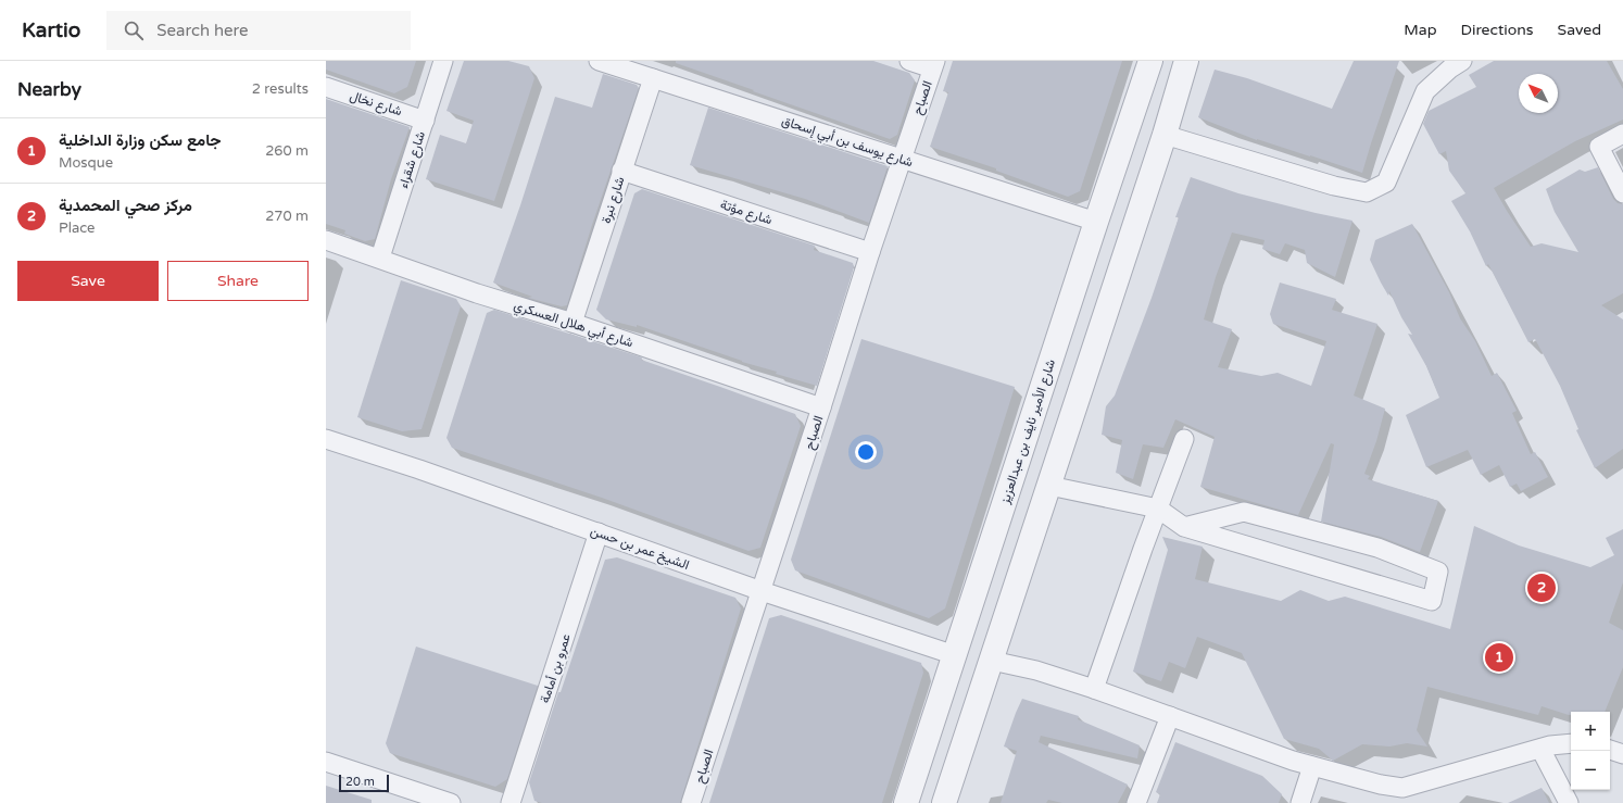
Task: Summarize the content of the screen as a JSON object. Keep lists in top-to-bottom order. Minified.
{"streets":{"street":["الصباح","شارع نخال","شارع يوسف بن أبي إسحاق","شارع شقراء","شارع نبرة","شارع مؤتة","شارع أبي هلال العسكري","شارع الأمير نايف بن عبدالعزيز","الشيخ عمر بن حسن","عمرو بن أمامة"]},"crossings":[["الصباح","شارع يوسف بن أبي إسحاق"],["الصباح","شارع مؤتة"],["الصباح","شارع أبي هلال العسكري"],["الصباح","الشيخ عمر بن حسن"],["شارع نخال","شارع شقراء"],["شارع يوسف بن أبي إسحاق","شارع نبرة"],["شارع يوسف بن أبي إسحاق","شارع الأمير نايف بن عبدالعزيز"],["شارع شقراء","شارع أبي هلال العسكري"],["شارع نبرة","شارع مؤتة"],["شارع نبرة","شارع أبي هلال العسكري"],["شارع الأمير نايف بن عبدالعزيز","الشيخ عمر بن حسن"],["الشيخ عمر بن حسن","عمرو بن أمامة"]],"scale_bar":"20 m","north":"top left","page":{"header":"Kartio","search":"Search here","nav":["Map","Directions","Saved"],"heading":["Nearby","2 results"],"list":[{"mark":"1","name":"جامع سكن وزارة الداخلية","note":"Mosque","value":"260 m"},{"mark":"2","name":"مركز صحي المحمدية","note":"Place","value":"270 m"}],"buttons":["Save","Share"],"pins":["2","1"],"map_buttons":["+","−"],"scale":"20 m"}}
